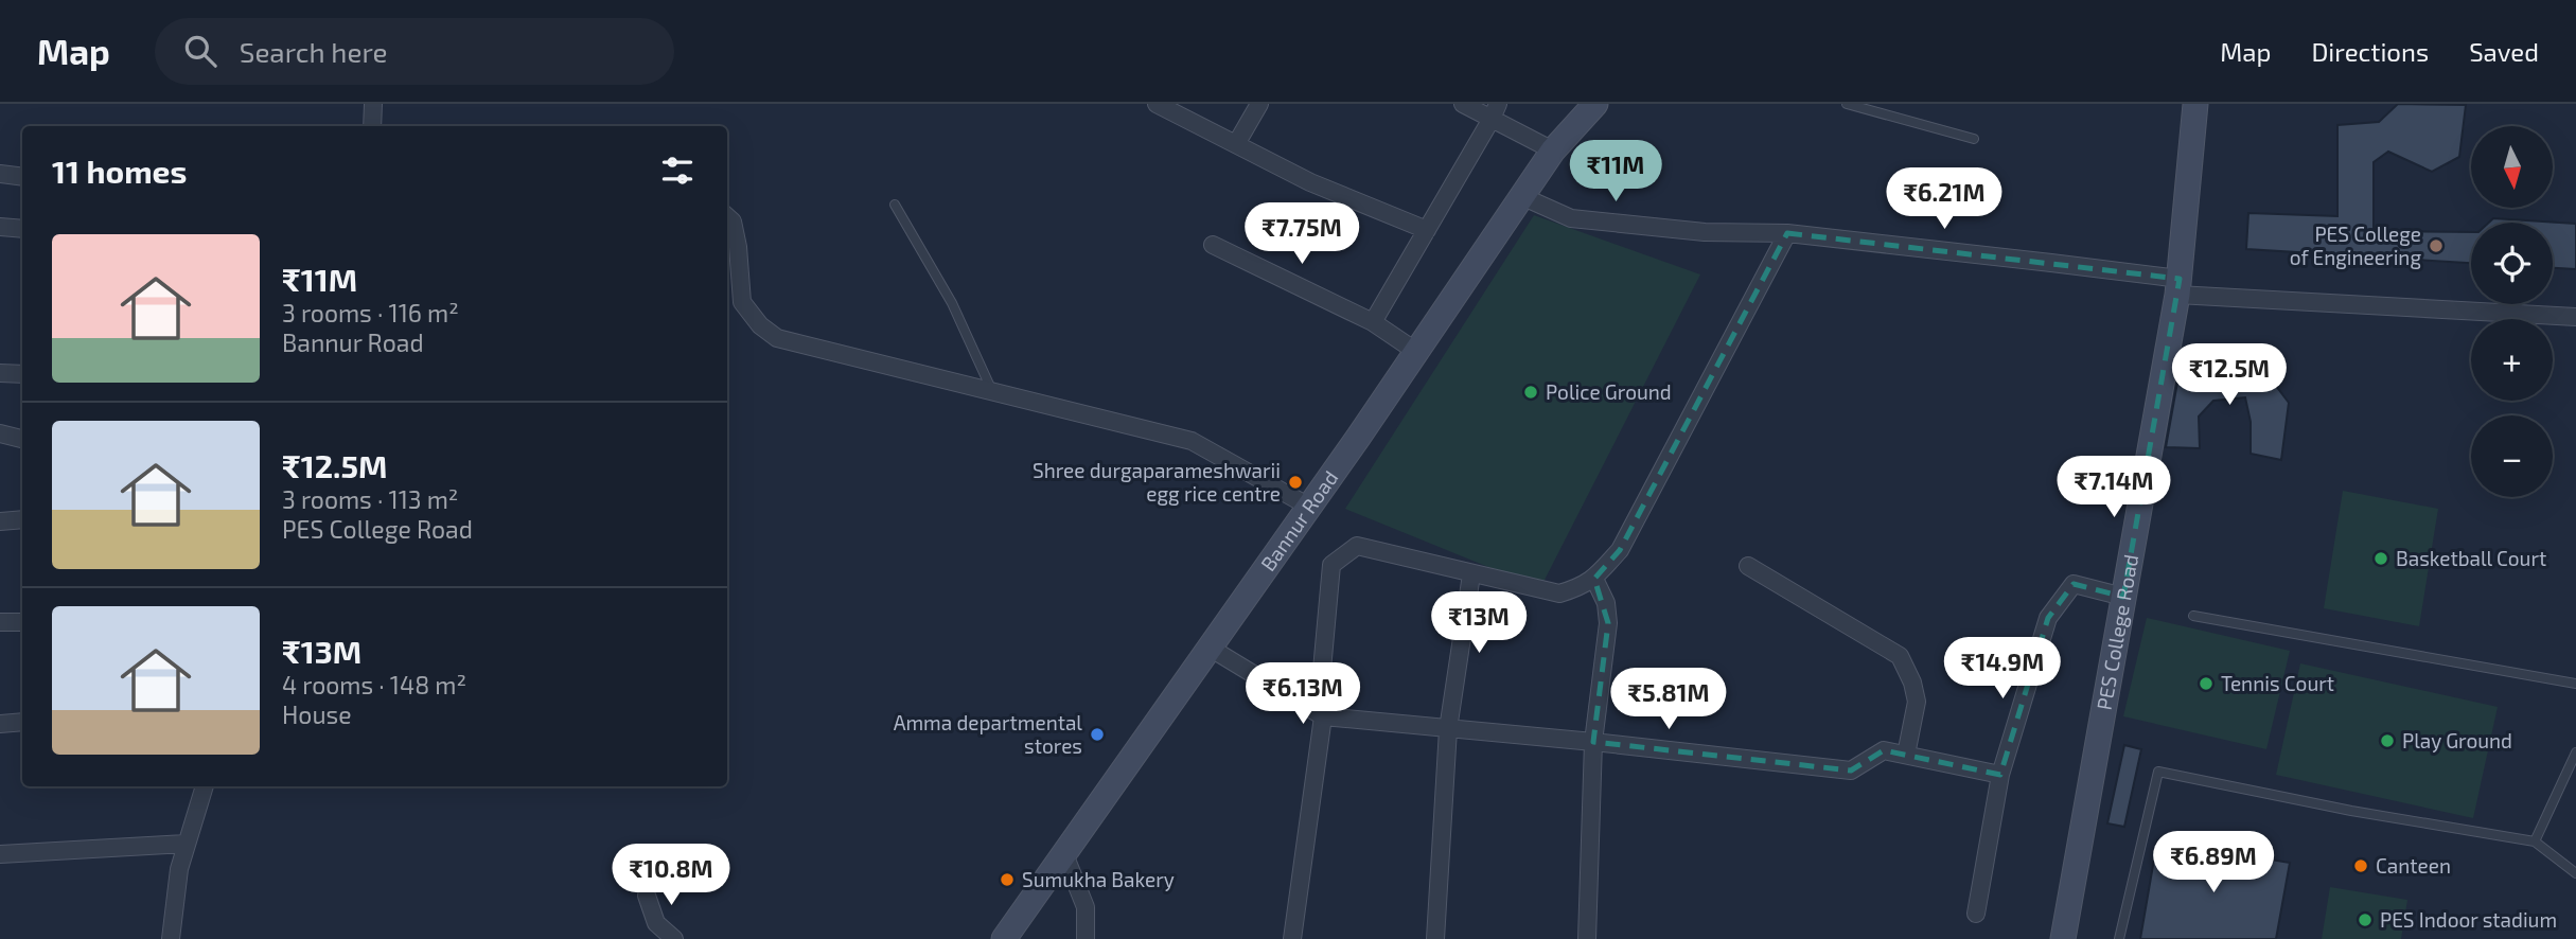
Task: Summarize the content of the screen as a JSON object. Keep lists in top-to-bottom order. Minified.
{"streets":{"main road":["Bannur Road","PES College Road"]},"places":["PES College of Engineering","Police Ground","Shree durgaparameshwarii egg rice centre","Basketball Court","Tennis Court","Amma departmental stores","Play Ground","Canteen","Sumukha Bakery","PES Indoor stadium"],"north":"bottom","page":{"header":"Map","search":"Search here","nav":["Map","Directions","Saved"],"map_buttons":["+","−"],"heading":"11 homes","price":["₹11M","₹6.21M","₹7.75M","₹12.5M","₹7.14M","₹13M","₹14.9M","₹6.13M","₹5.81M","₹6.89M","₹10.8M"],"list":[{"name":"₹11M","note":"3 rooms · 116 m² · Bannur Road"},{"name":"₹12.5M","note":"3 rooms · 113 m² · PES College Road"},{"name":"₹13M","note":"4 rooms · 148 m² · House"}]}}
